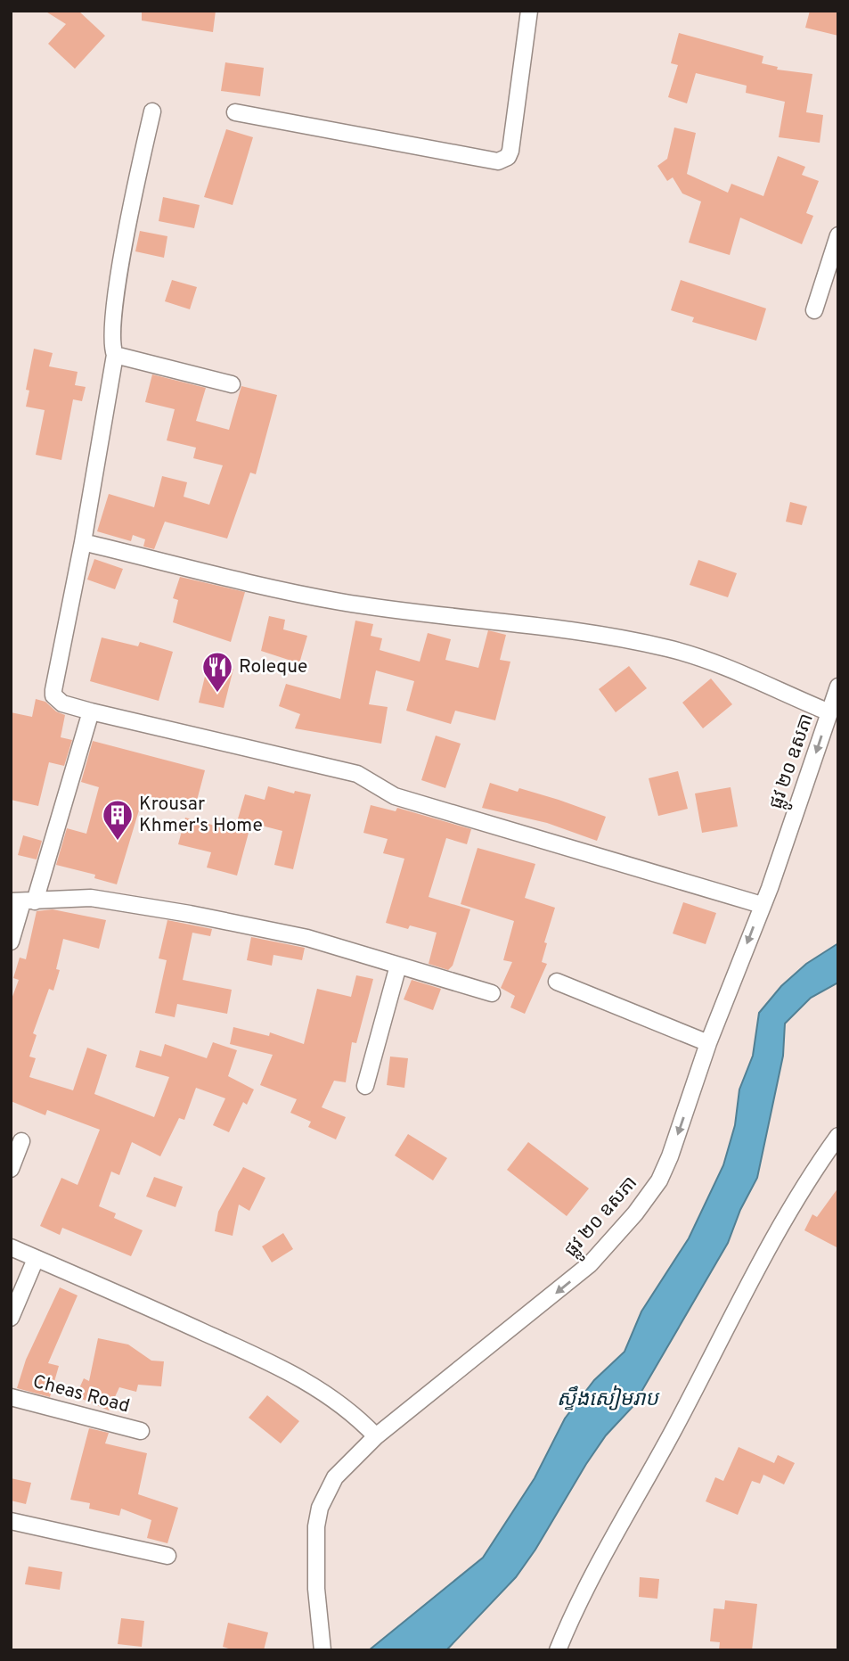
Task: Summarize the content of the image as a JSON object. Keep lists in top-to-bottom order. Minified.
{"streets":{"street":["ផ្លូវ ២០ ឧសភា","Cheas Road"]},"one_way":["ផ្លូវ ២០ ឧសភា"],"water":["ស្ទឹងសៀមរាប"],"places":{"restaurant":["Roleque"],"building":["Krousar Khmer's Home"]}}
